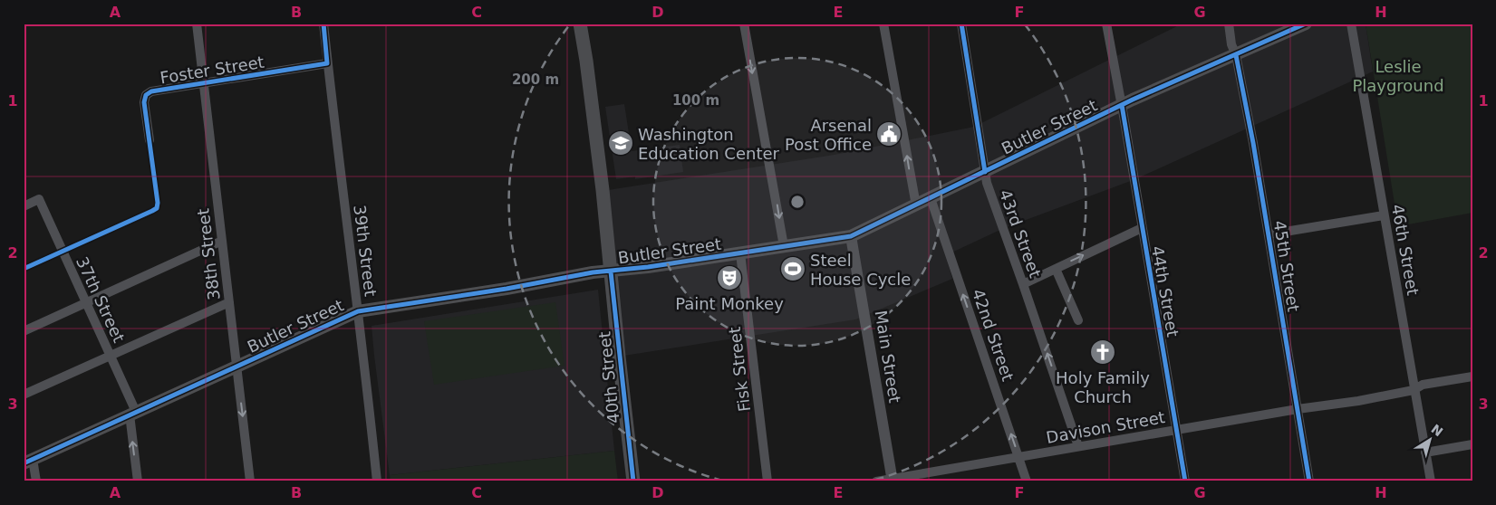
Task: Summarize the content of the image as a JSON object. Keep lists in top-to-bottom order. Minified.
{"streets":{"main road":["Butler Street","40th Street"],"street":["Foster Street","43rd Street","46th Street","39th Street","38th Street","45th Street","44th Street","37th Street","42nd Street","Main Street","Fisk Street","Davison Street"]},"crossings":[["Foster Street","39th Street"],["Foster Street","38th Street"],["Butler Street","43rd Street"],["Butler Street","39th Street"],["Butler Street","38th Street"],["Butler Street","45th Street"],["Butler Street","44th Street"],["Butler Street","37th Street"],["Butler Street","42nd Street"],["Butler Street","Main Street"],["Butler Street","Fisk Street"],["Butler Street","40th Street"],["43rd Street","Davison Street"],["46th Street","Davison Street"],["45th Street","Davison Street"],["44th Street","Davison Street"],["42nd Street","Davison Street"],["Main Street","Davison Street"]],"one_way":["42nd Street"],"parks":["Leslie Playground"],"places":{"public building":["Arsenal Post Office"],"school or university":["Washington Education Center"],"sports":["Steel House Cycle"],"theatre":["Paint Monkey"],"church":["Holy Family Church"]},"north":"top right","grid":{"columns":["A","B","C","D","E","F","G","H"],"rows":["1","2","3"]},"rings":["200 m","100 m"]}
